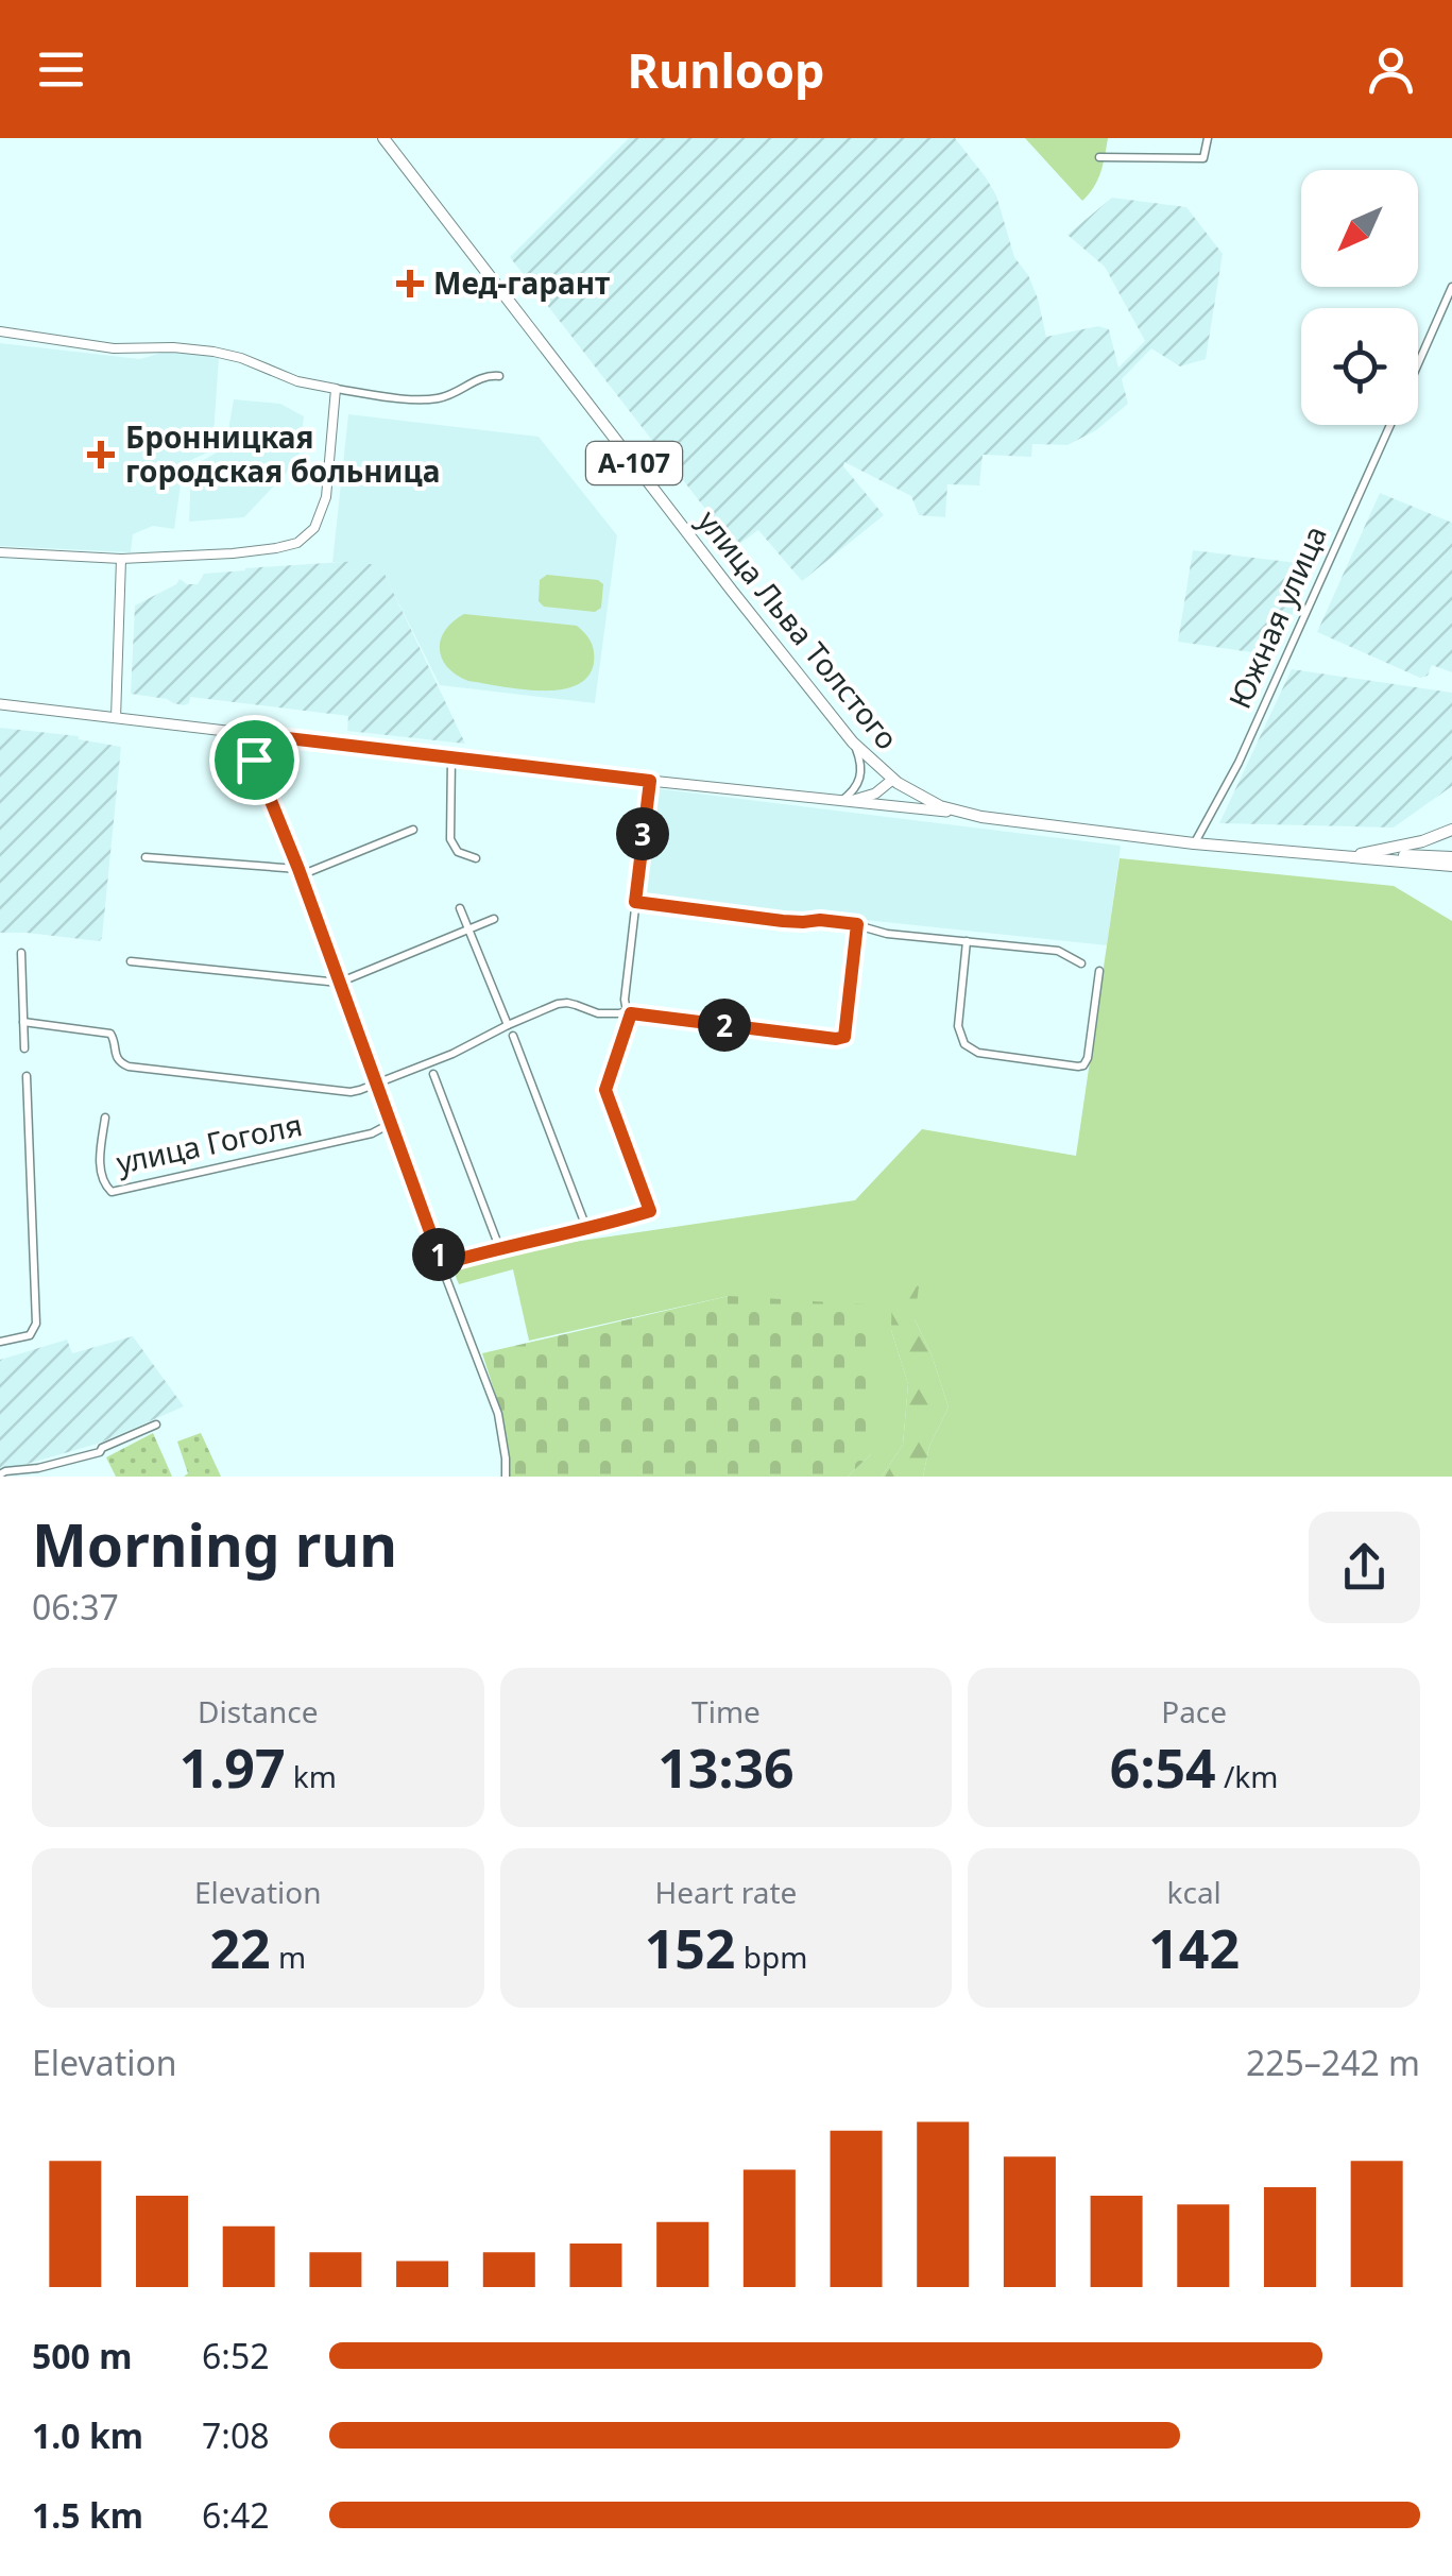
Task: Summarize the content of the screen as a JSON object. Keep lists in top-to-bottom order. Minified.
{"streets":{"highway":["А-107","улица Льва Толстого"],"street":["Южная улица","улица Гоголя"]},"crossings":[["А-107","Южная улица"],["А-107","улица Льва Толстого"]],"places":{"health":["Мед-гарант","Бронницкая городская больница"]},"north":"bottom left","page":{"header":"Runloop","pins":["3","2","1"],"heading":["Morning run","06:37"],"stats":[["Distance","1.97 km"],["Time","13:36"],["Pace","6:54 /km"],["Elevation","22 m"],["Heart rate","152 bpm"],["kcal","142"]],"chart":["Elevation","225–242 m"],"list":[{"name":"500 m","note":"6:52"},{"name":"1.0 km","note":"7:08"},{"name":"1.5 km","note":"6:42"}]}}
